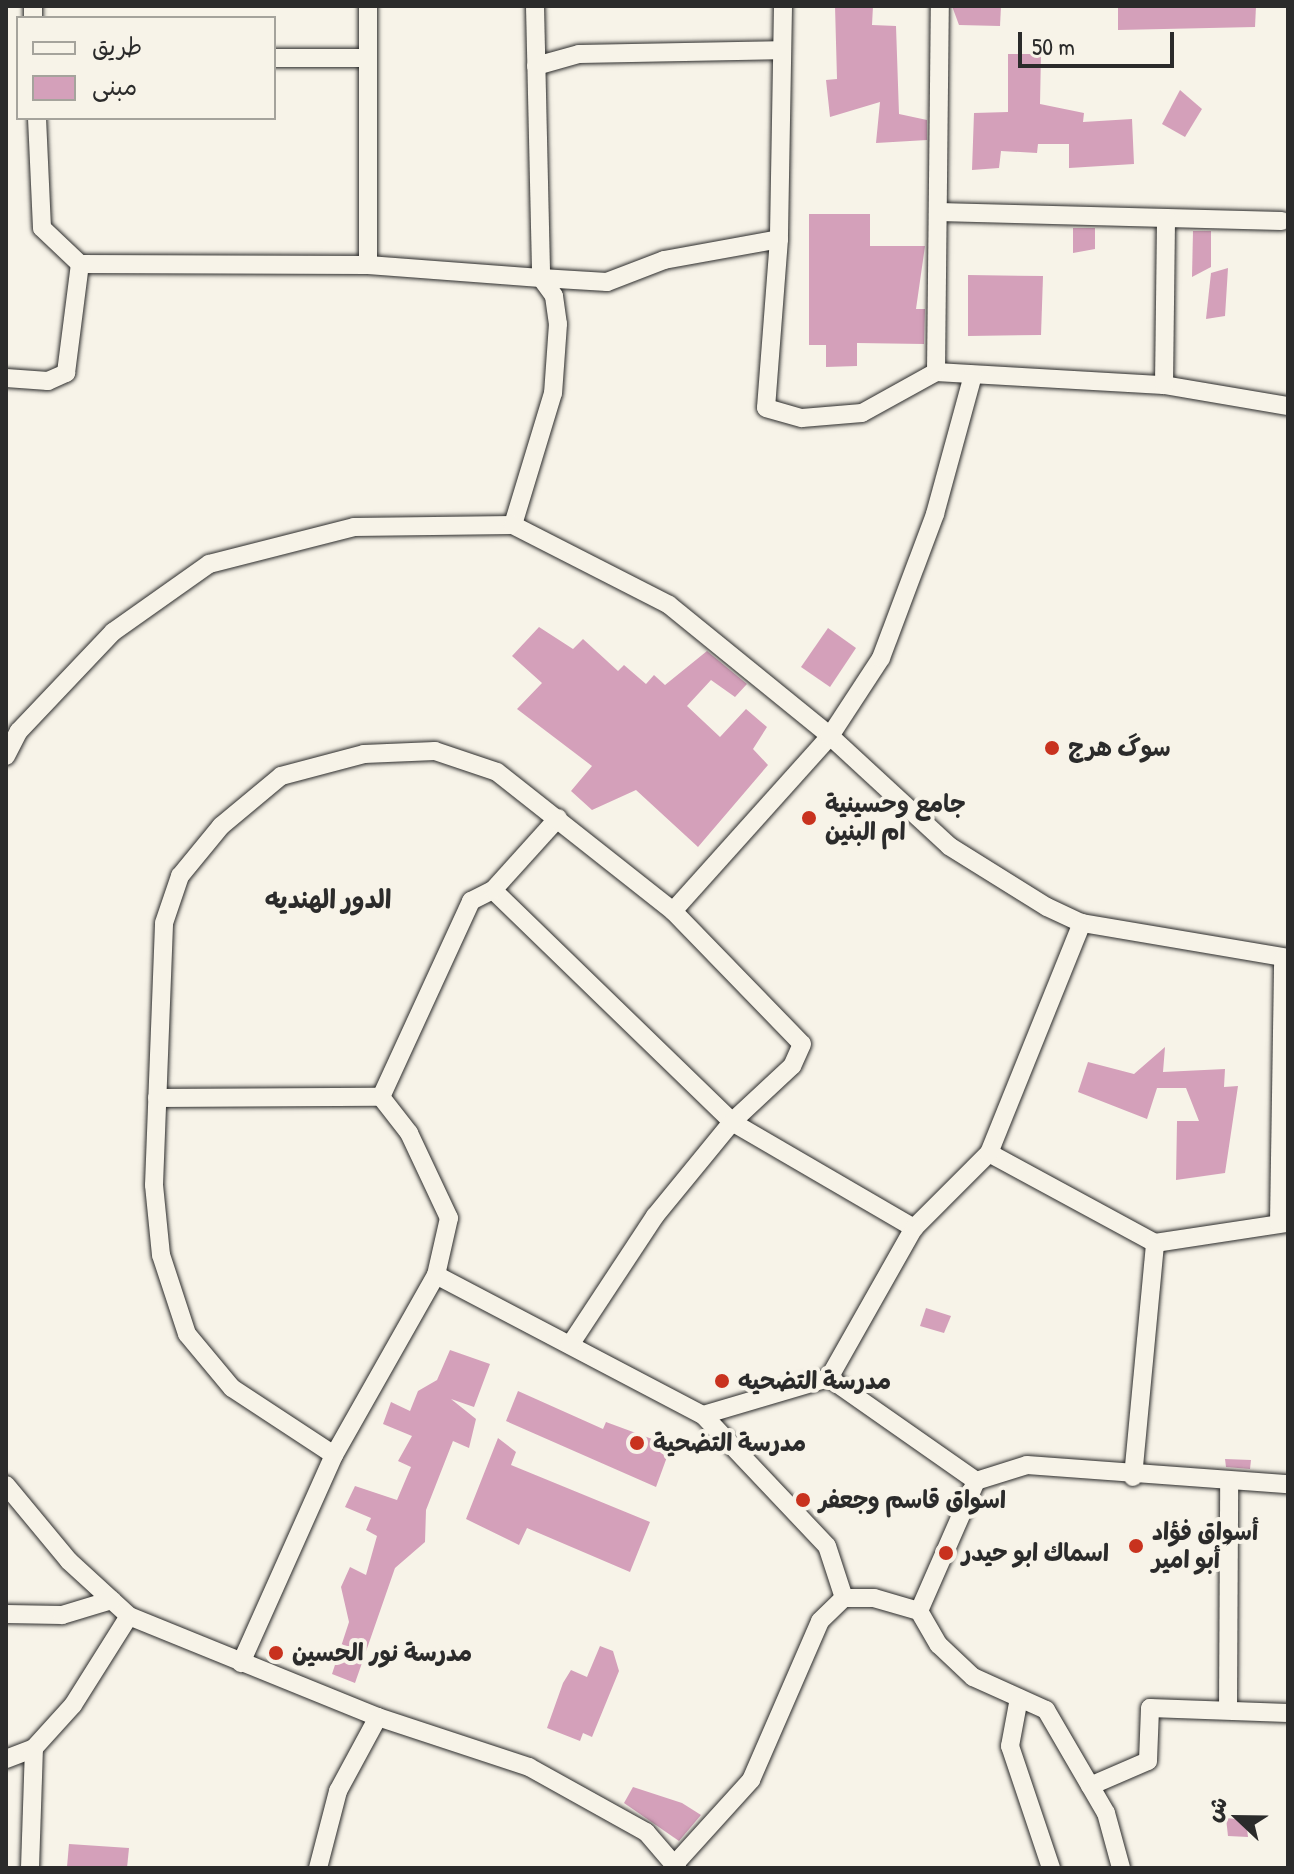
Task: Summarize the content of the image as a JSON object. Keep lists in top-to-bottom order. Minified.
{"districts":["الدور الهنديه"],"places":["سوگ هرج","جامع وحسينية ام البنين","مدرسة التضحيه","مدرسة التضحية","اسواق قاسم وجعفر","أسواق فؤاد أبو امير","اسماك ابو حيدر","مدرسة نور الحسين"],"legend":["طريق","مبنى"],"scale_bar":"50 m","north":"left"}
